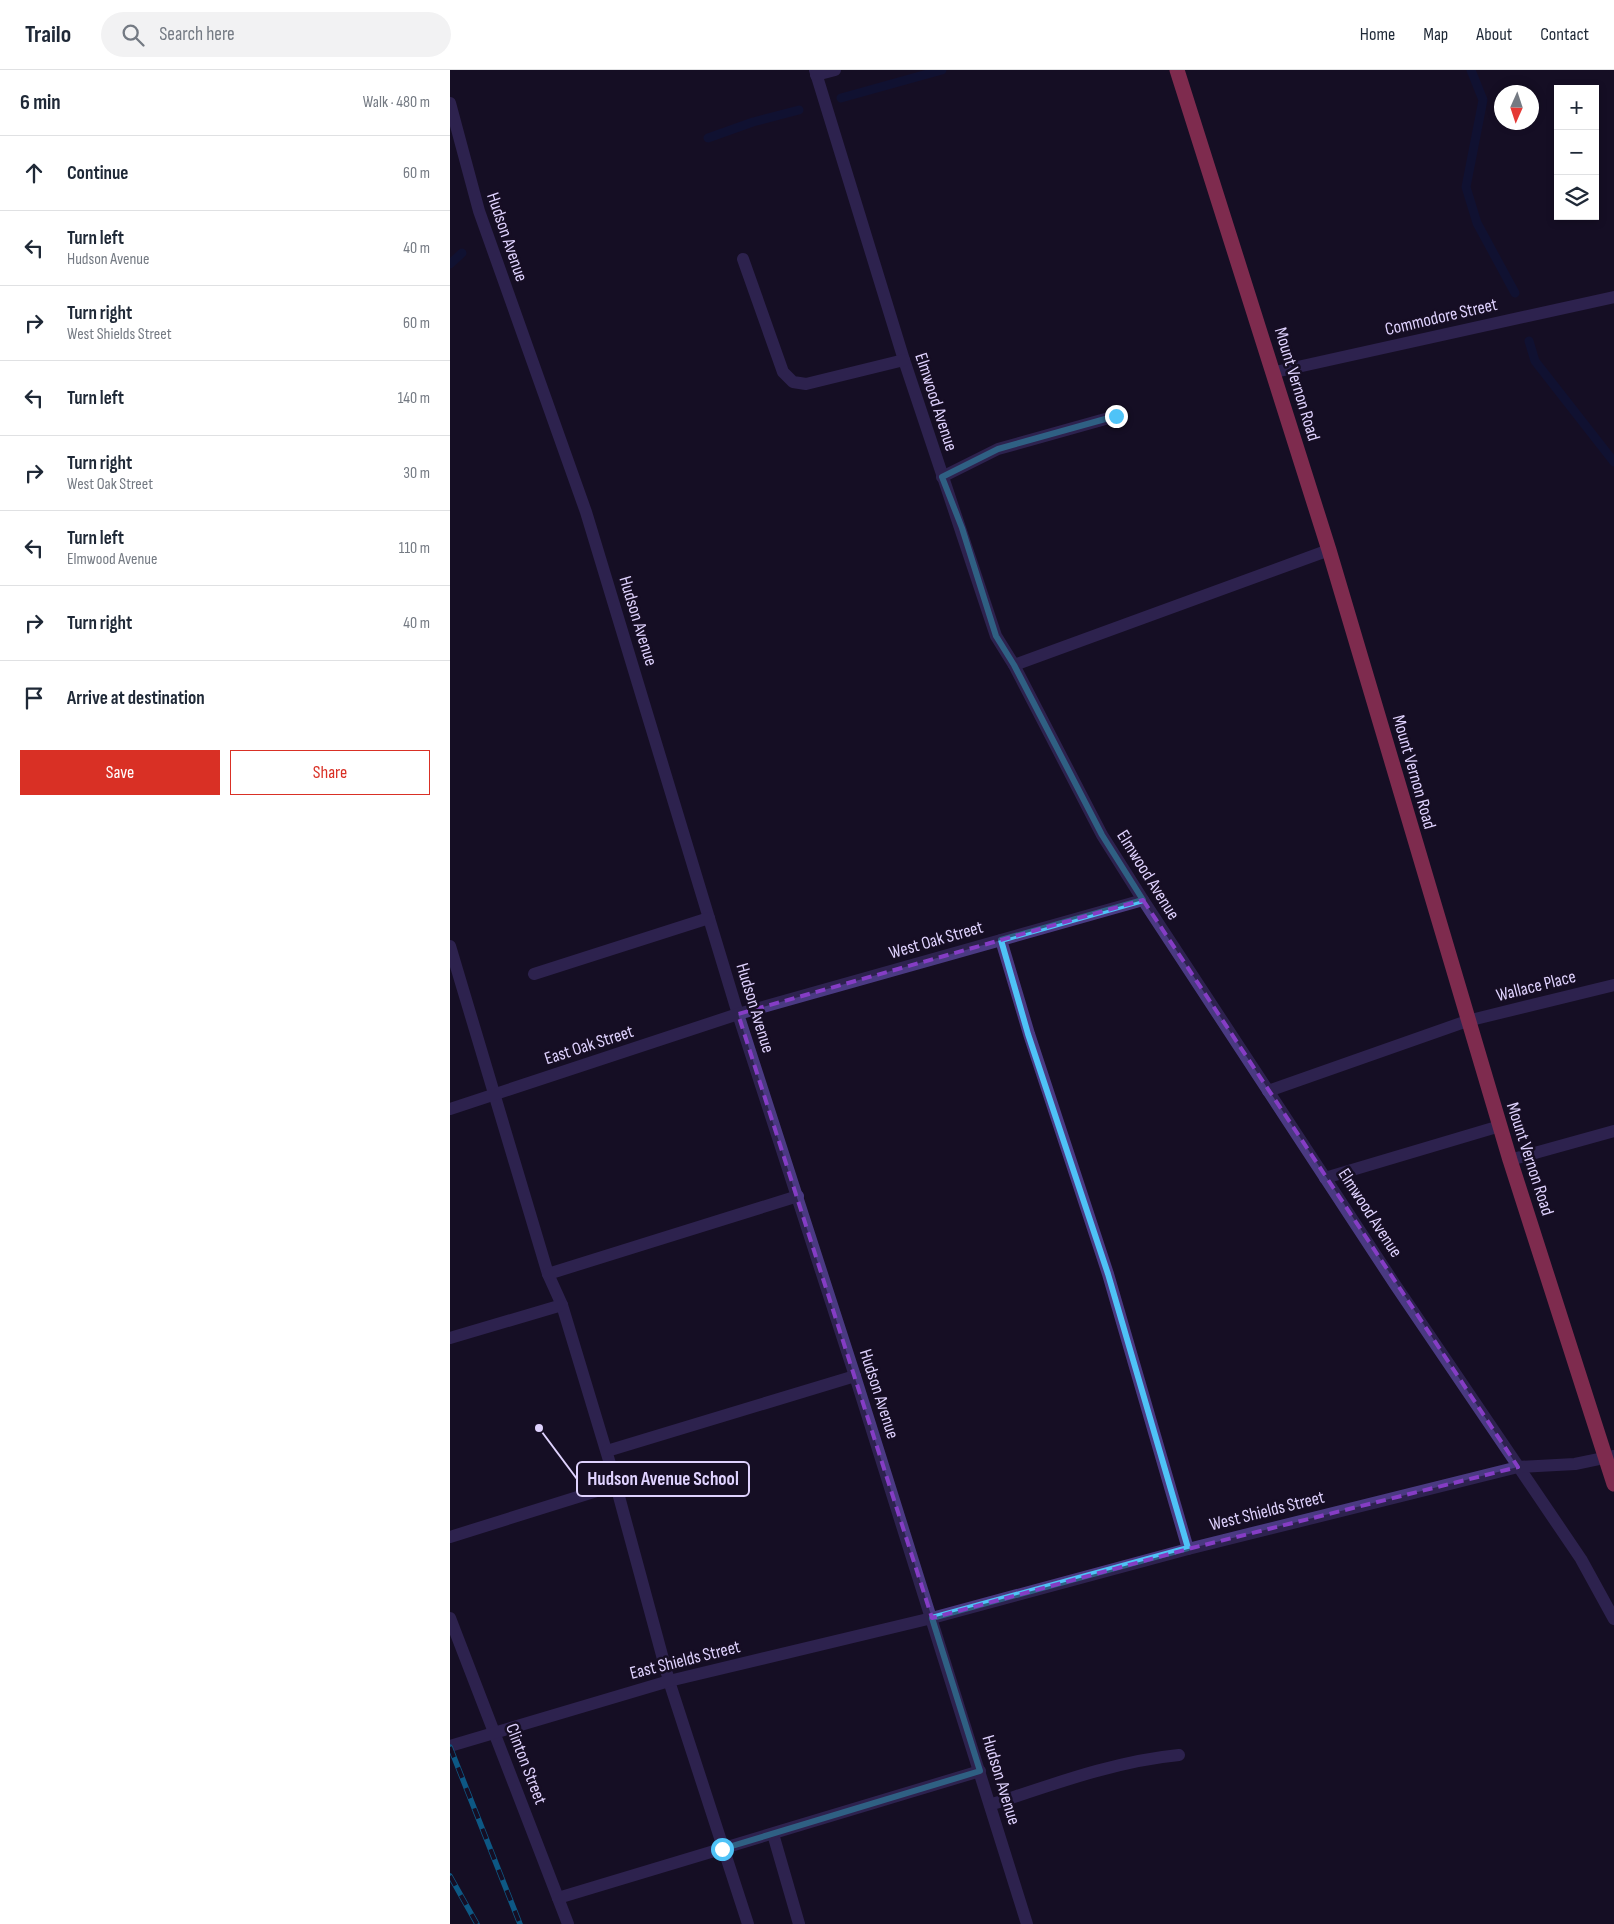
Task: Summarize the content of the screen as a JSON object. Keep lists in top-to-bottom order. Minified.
{"streets":{"highway":["Mount Vernon Road"],"street":["Hudson Avenue","Commodore Street","Elmwood Avenue","West Oak Street","Wallace Place","East Oak Street","West Shields Street","East Shields Street","Clinton Street"]},"crossings":[["Hudson Avenue","West Oak Street"],["Hudson Avenue","East Oak Street"],["Hudson Avenue","West Shields Street"],["Hudson Avenue","East Shields Street"],["Commodore Street","Mount Vernon Road"],["Mount Vernon Road","Wallace Place"],["Mount Vernon Road","West Shields Street"],["Elmwood Avenue","West Oak Street"],["Elmwood Avenue","Wallace Place"],["Elmwood Avenue","West Shields Street"],["West Oak Street","East Oak Street"],["West Shields Street","East Shields Street"],["East Shields Street","Clinton Street"]],"places":["Hudson Avenue School"],"north":"bottom","page":{"header":"Trailo","search":"Search here","nav":["Home","Map","About","Contact"],"heading":["6 min","Walk · 480 m"],"map_buttons":["+","−"],"list":[["Continue","60 m"],["Turn left","Hudson Avenue","40 m"],["Turn right","West Shields Street","60 m"],["Turn left","140 m"],["Turn right","West Oak Street","30 m"],["Turn left","Elmwood Avenue","110 m"],["Turn right","40 m"],"Arrive at destination"],"buttons":["Save","Share"]}}
